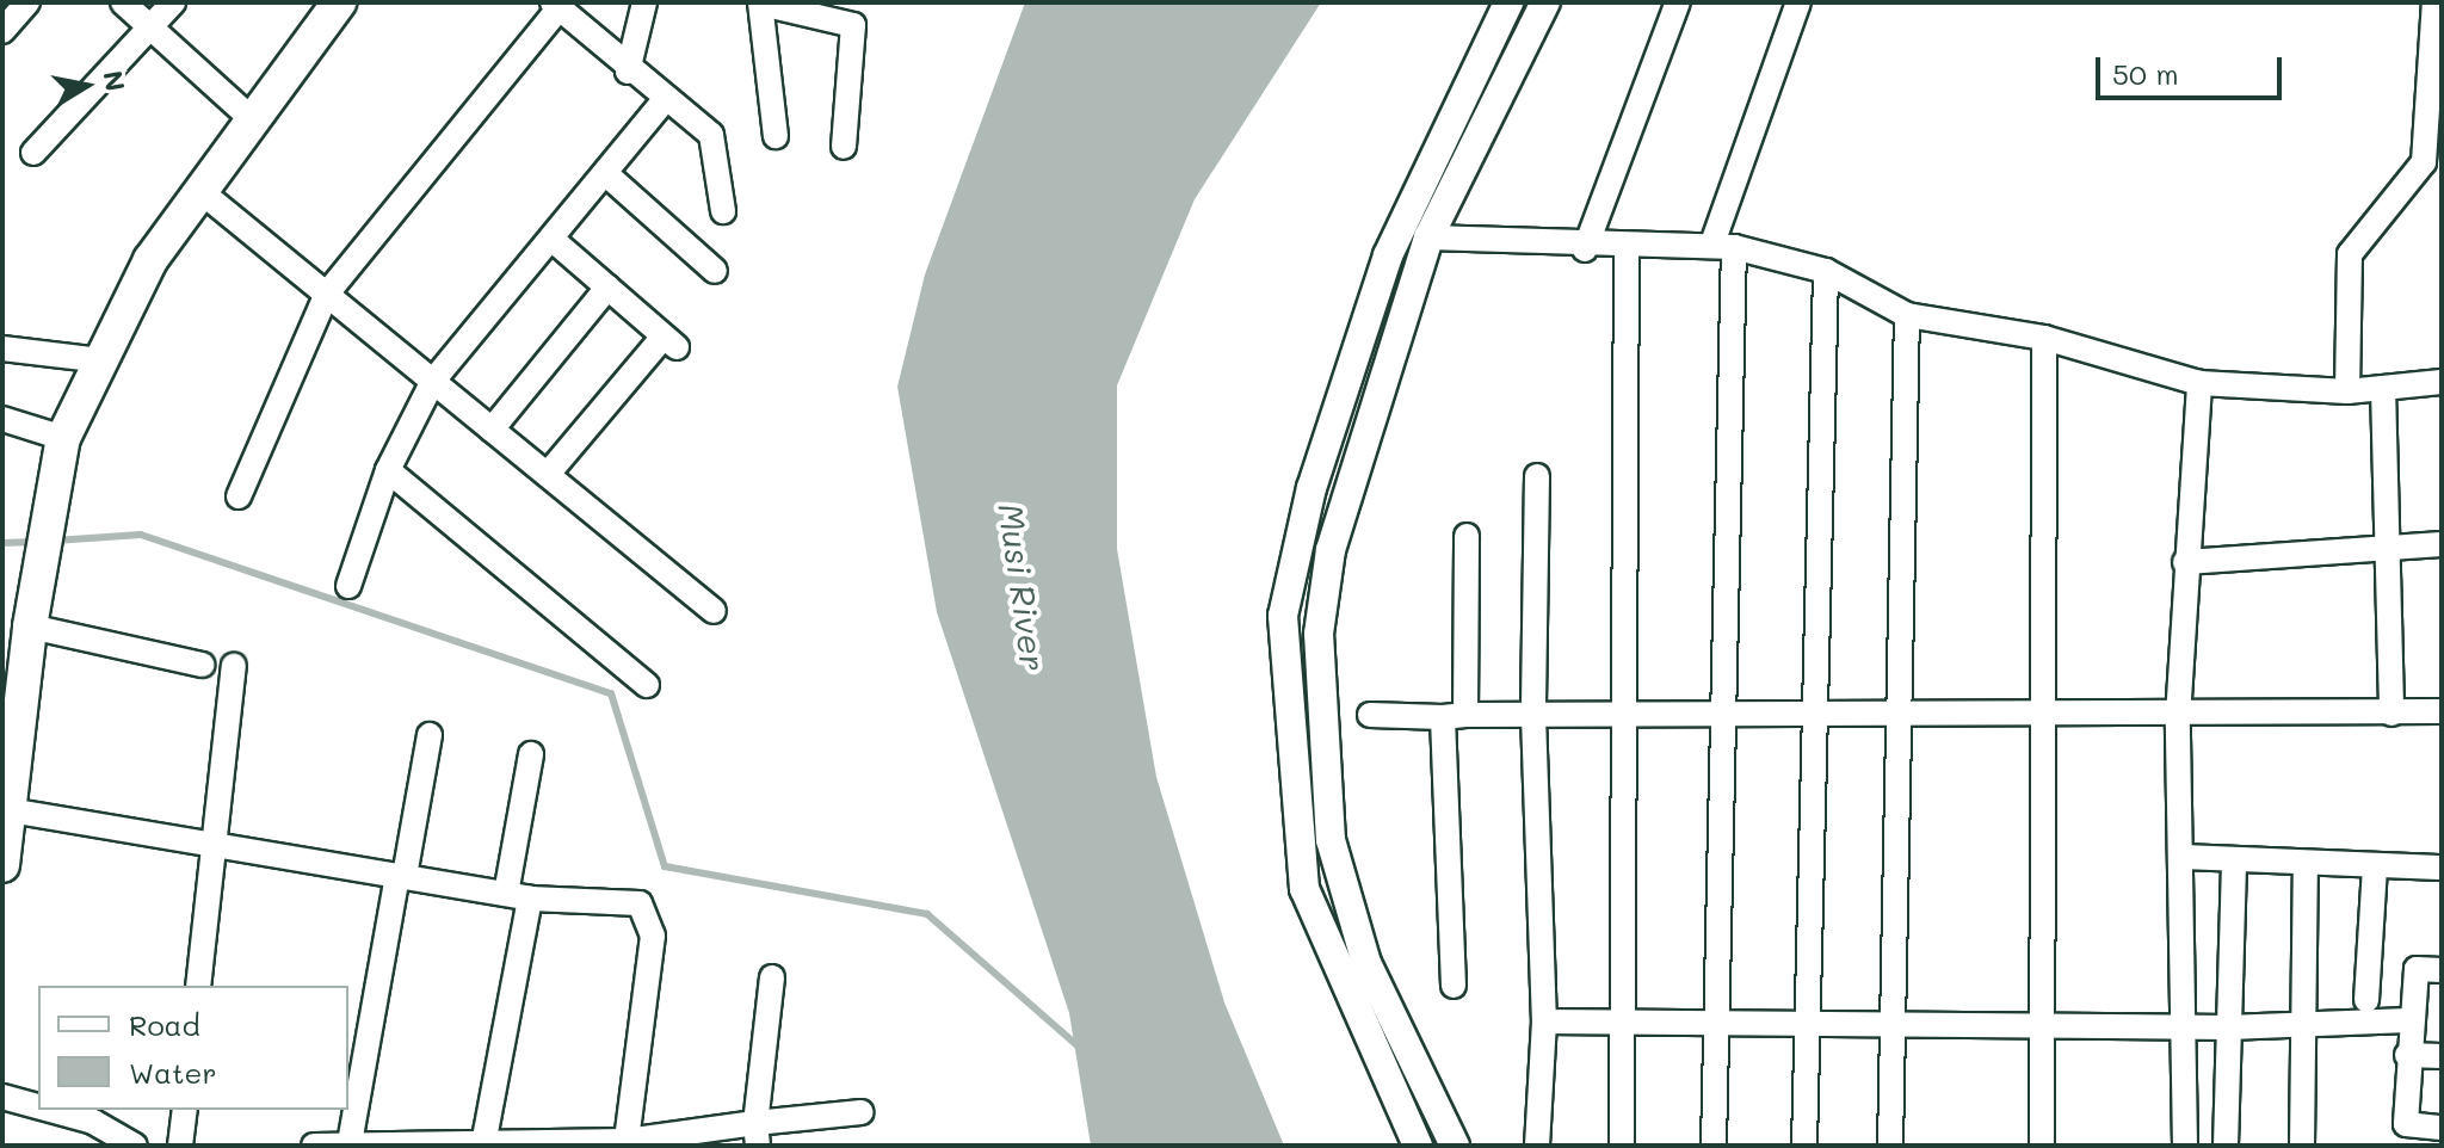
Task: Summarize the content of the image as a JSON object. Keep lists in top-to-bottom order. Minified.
{"water":["Musi River"],"legend":["Road","Water"],"scale_bar":"50 m","north":"right"}
